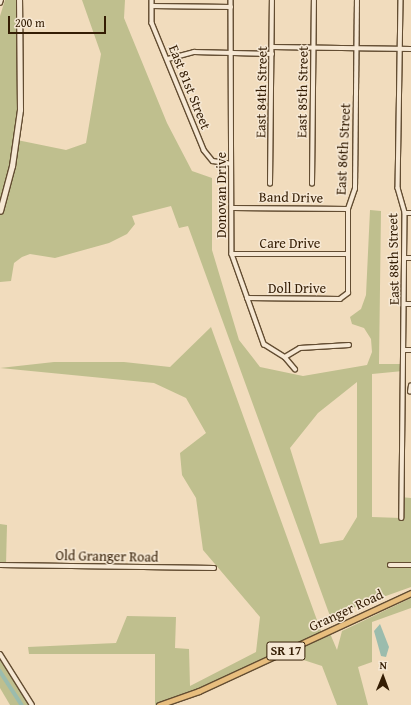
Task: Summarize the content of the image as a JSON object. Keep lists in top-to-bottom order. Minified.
{"streets":{"main road":["Granger Road","SR 17"],"street":["East 81st Street","East 84th Street","East 85th Street","East 86th Street","Donovan Drive","Band Drive","Care Drive","East 88th Street","Doll Drive","Old Granger Road"]},"crossings":[["East 81st Street","Donovan Drive"],["East 86th Street","Band Drive"],["East 86th Street","Care Drive"],["East 86th Street","Doll Drive"],["Donovan Drive","Band Drive"],["Donovan Drive","Care Drive"],["Donovan Drive","Doll Drive"]],"scale_bar":"200 m","north":"top"}
